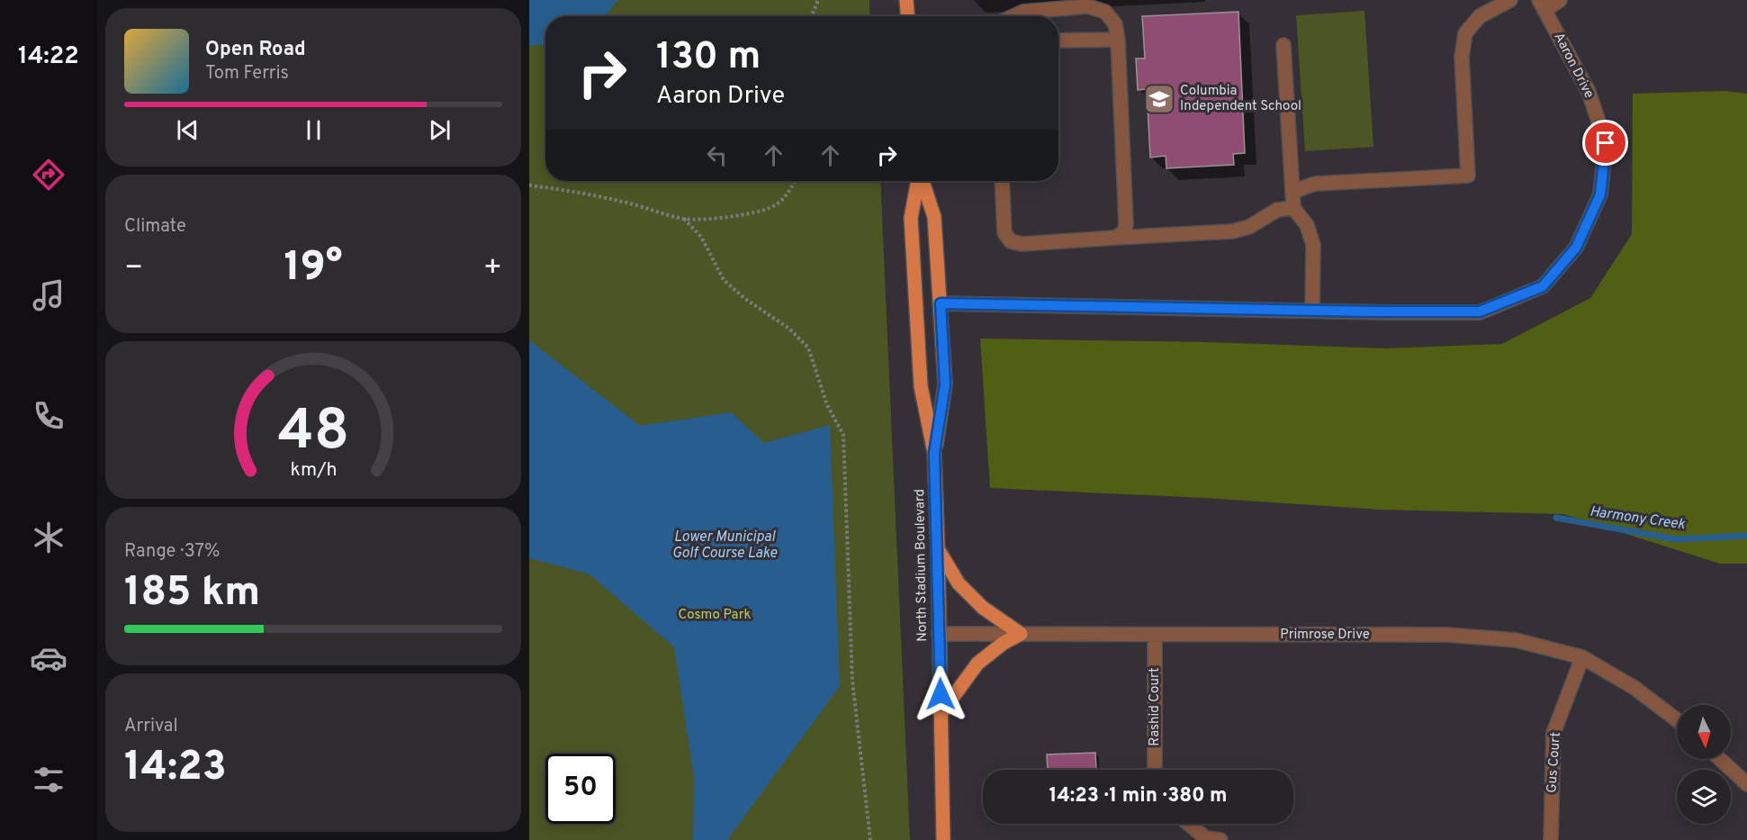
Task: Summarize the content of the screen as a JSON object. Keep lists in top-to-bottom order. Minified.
{"streets":{"main road":["North Stadium Boulevard"],"street":["Aaron Drive","Primrose Drive","Rashid Court","Gus Court"]},"crossings":[["Aaron Drive","North Stadium Boulevard"],["North Stadium Boulevard","Primrose Drive"],["Primrose Drive","Rashid Court"],["Primrose Drive","Gus Court"]],"water":["Harmony Creek","Lower Municipal Golf Course Lake"],"parks":["Cosmo Park"],"places":{"school or university":["Columbia Independent School"]},"north":"bottom","page":{"tabs":"14:22","turn":["130 m","Aaron Drive"],"song":["Open Road","Tom Ferris"],"tile":["Climate",["Range · 37%","185 km"],["Arrival","14:23"]],"heat":["−","19°","+"],"limit":"50","trip":"14:23 · 1 min · 380 m","gauge":["48","km/h"]}}
